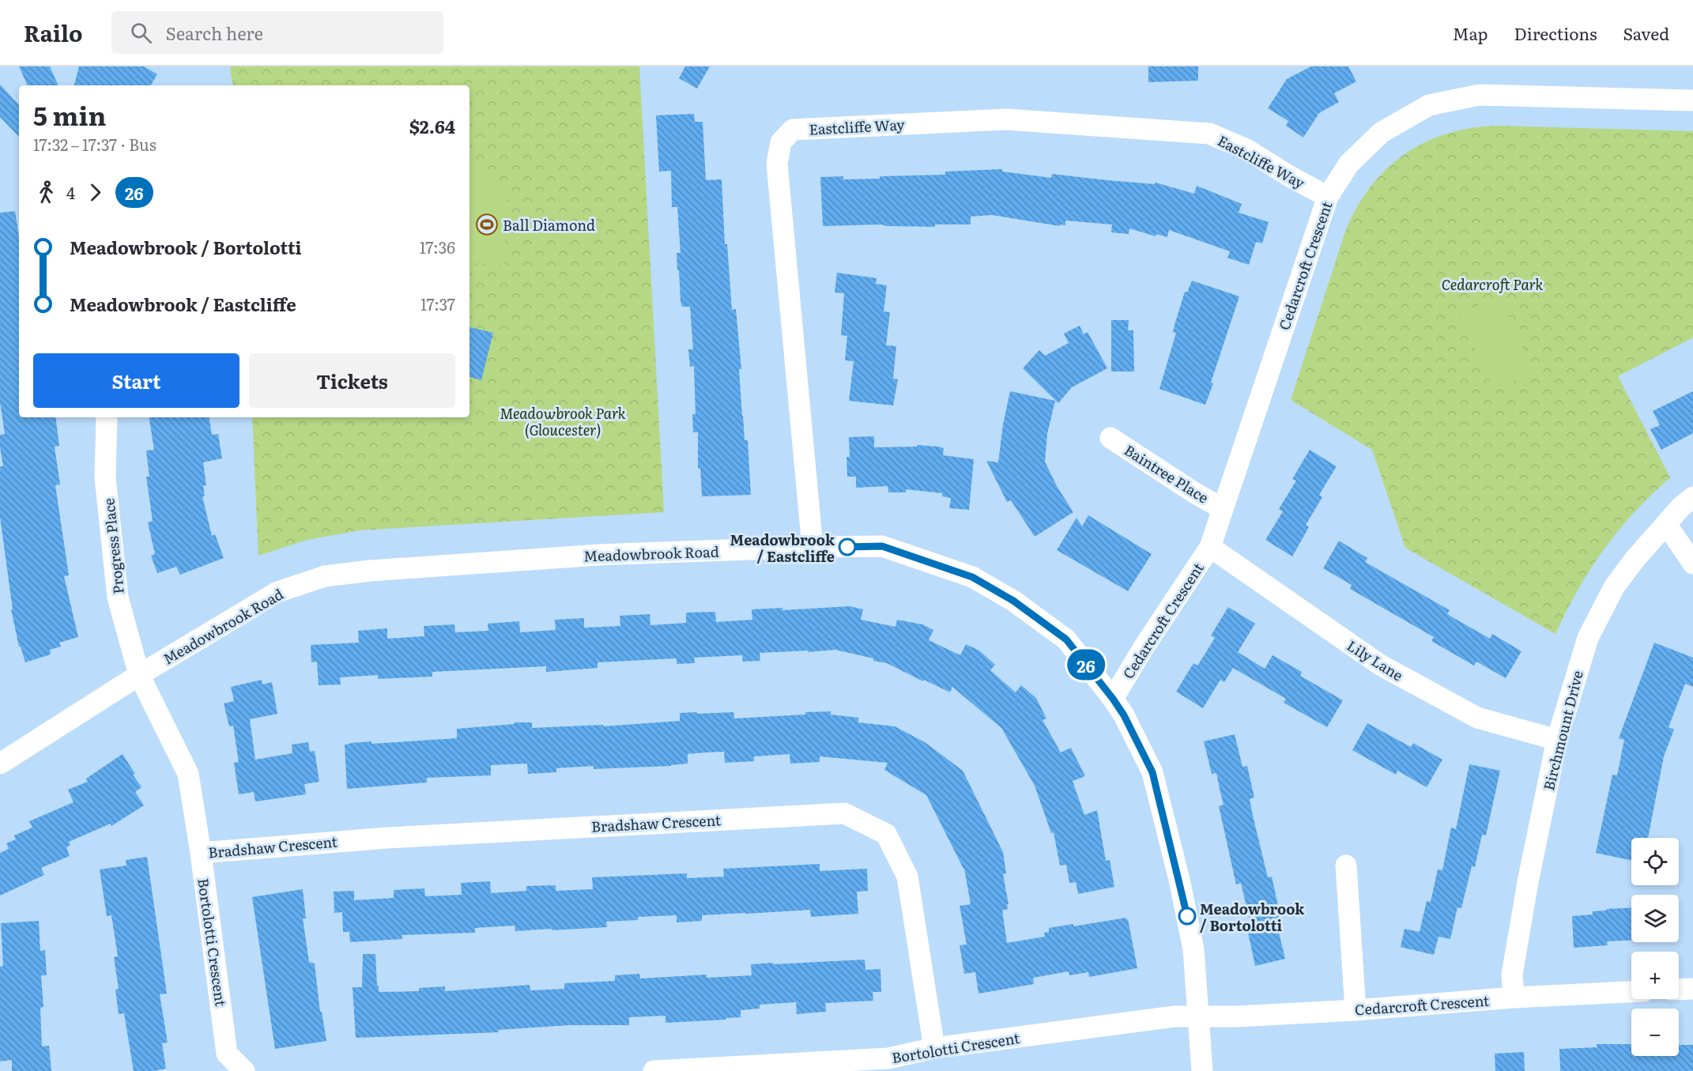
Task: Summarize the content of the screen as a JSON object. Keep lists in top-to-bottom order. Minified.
{"streets":{"street":["Eastcliffe Way","Cedarcroft Crescent","Baintree Place","Progress Place","Meadowbrook Road","Lily Lane","Birchmount Drive","Bradshaw Crescent","Bortolotti Crescent"]},"crossings":[["Eastcliffe Way","Cedarcroft Crescent"],["Eastcliffe Way","Meadowbrook Road"],["Cedarcroft Crescent","Baintree Place"],["Cedarcroft Crescent","Meadowbrook Road"],["Cedarcroft Crescent","Lily Lane"],["Cedarcroft Crescent","Birchmount Drive"],["Cedarcroft Crescent","Bortolotti Crescent"],["Progress Place","Meadowbrook Road"],["Progress Place","Bortolotti Crescent"],["Meadowbrook Road","Bortolotti Crescent"],["Lily Lane","Birchmount Drive"],["Bradshaw Crescent","Bortolotti Crescent"]],"parks":["Cedarcroft Park","Meadowbrook Park (Gloucester)"],"places":{"sports":["Ball Diamond"],"other":["Meadowbrook / Eastcliffe","Meadowbrook / Bortolotti"]},"lines":["bus line 26"],"page":{"header":"Railo","search":"Search here","nav":["Map","Directions","Saved"],"on_map":"26","heading":["5 min","17:32 – 17:37 · Bus","$2.64"],"legs":["4","26"],"list":[{"name":"Meadowbrook / Bortolotti","value":"17:36"},{"name":"Meadowbrook / Eastcliffe","value":"17:37"}],"buttons":["Start","Tickets"],"map_buttons":["+","−"]}}
